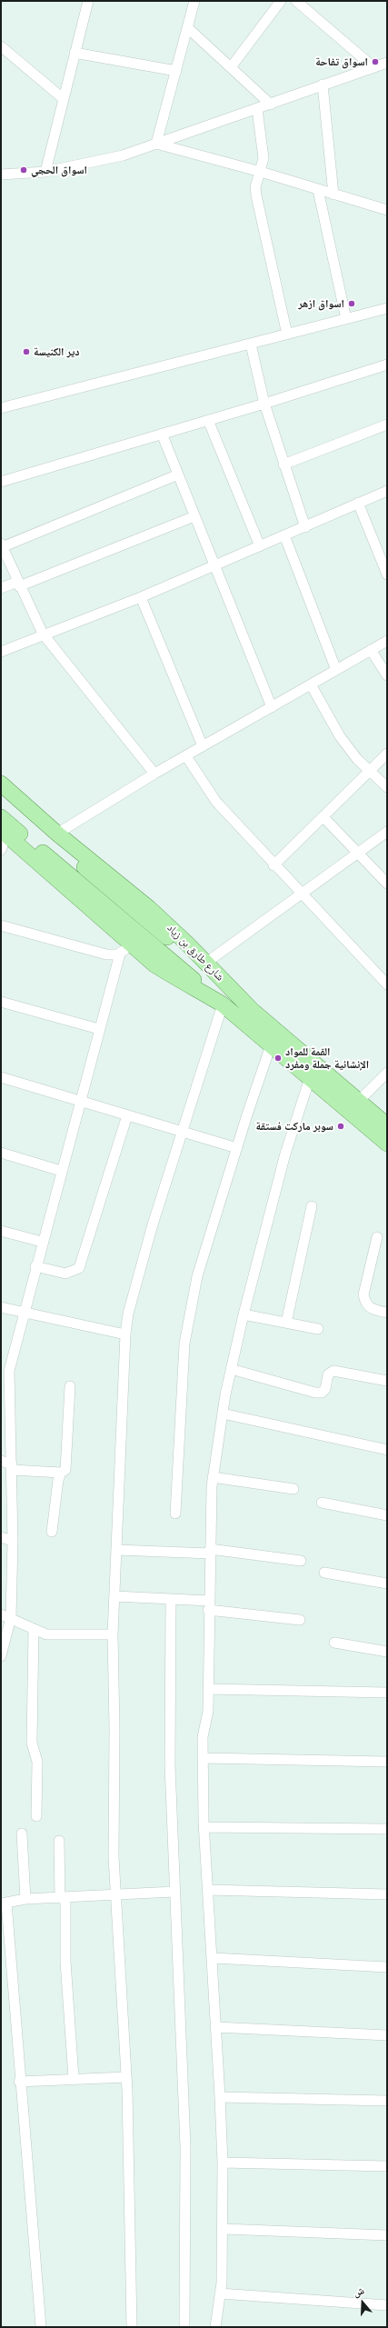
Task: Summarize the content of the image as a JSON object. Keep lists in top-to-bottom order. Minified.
{"streets":{"main road":["شارع طارق بن زياد"]},"places":["اسواق تفاحة","اسواق الحجي","اسواق ازهر","دير الكنيسة","القمة للمواد الإنشائية جملة ومفرد","سوبر ماركت فستقة"],"north":"top"}
